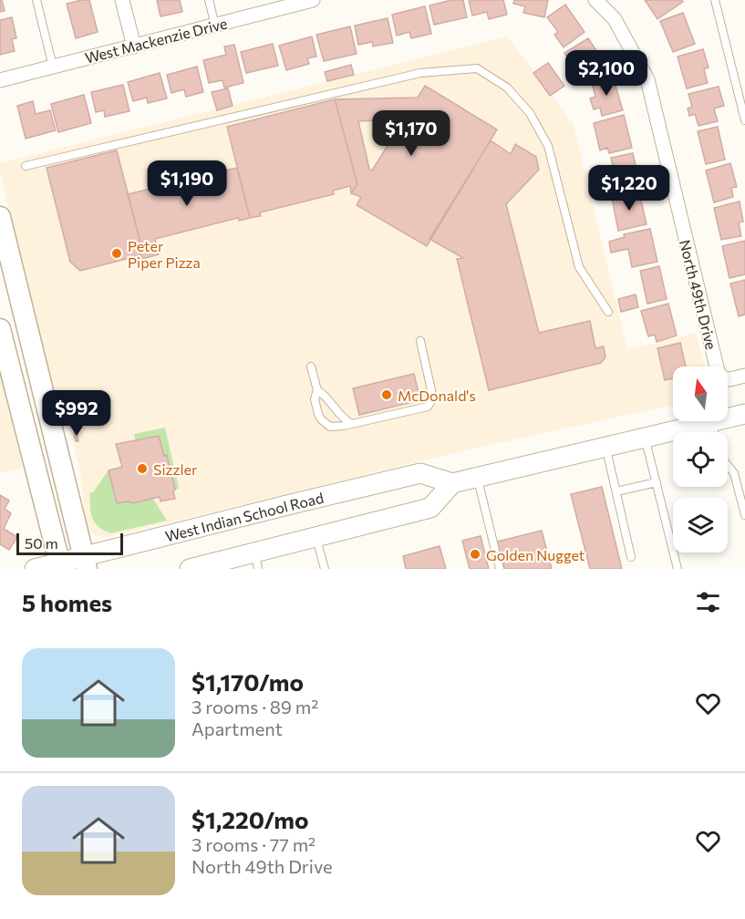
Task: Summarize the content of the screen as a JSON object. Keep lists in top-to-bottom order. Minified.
{"streets":{"main road":["West Indian School Road"],"street":["West Mackenzie Drive","North 49th Drive"]},"places":["Peter Piper Pizza","McDonald's","Sizzler","Golden Nugget"],"scale_bar":"50 m","north":"top","page":{"price":["$2,100","$1,170","$1,190","$1,220","$992"],"scale":"50 m","heading":"5 homes","list":[{"name":"$1,170/mo","note":"3 rooms · 89 m² · Apartment"},{"name":"$1,220/mo","note":"3 rooms · 77 m² · North 49th Drive"}]}}
